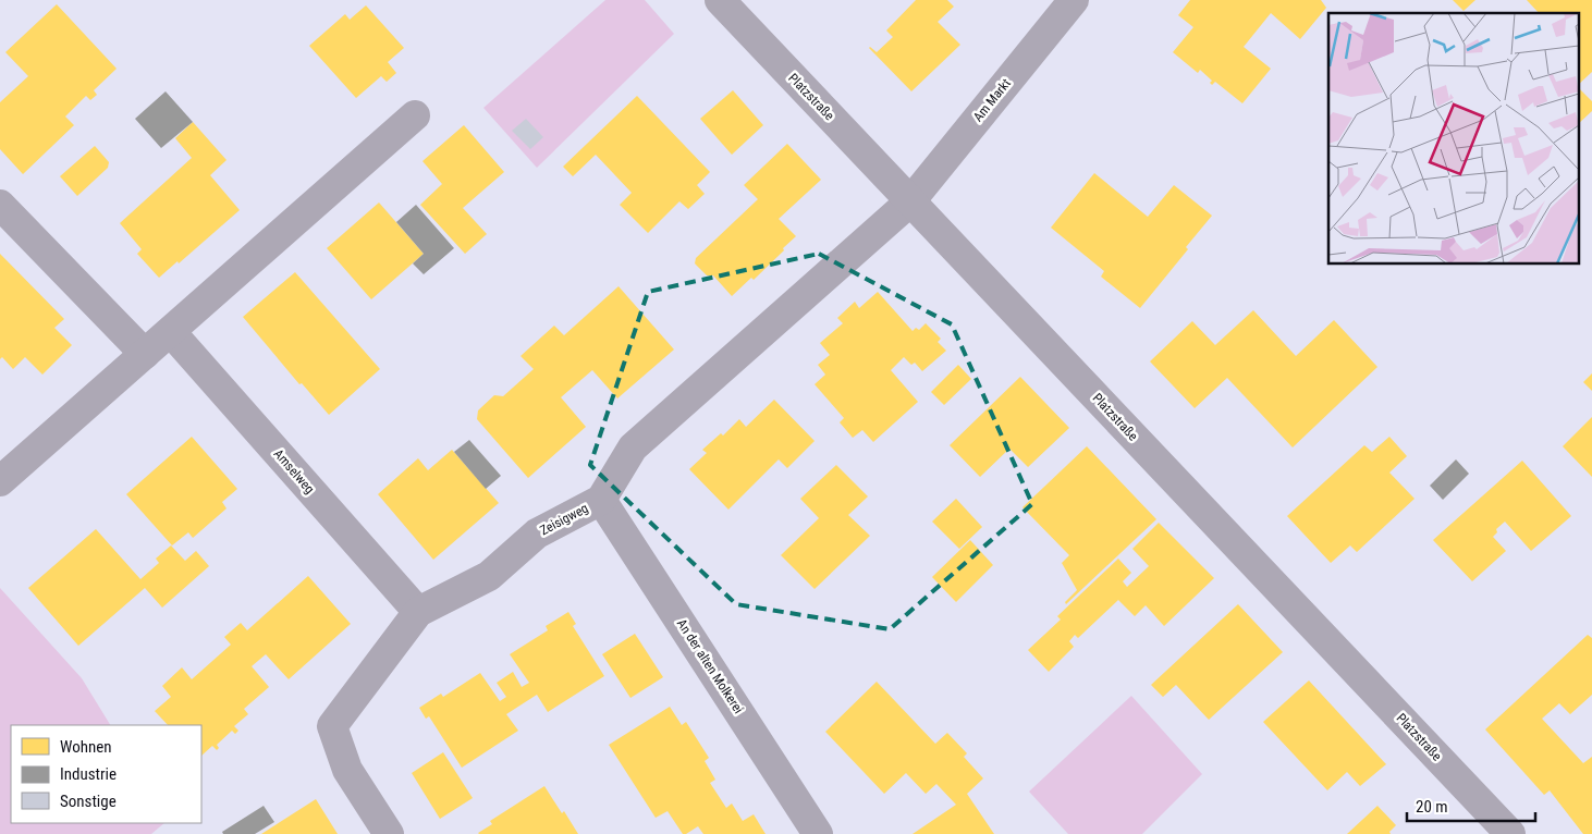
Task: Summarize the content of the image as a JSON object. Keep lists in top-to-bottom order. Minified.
{"streets":{"street":["Platzstraße","Am Markt","Amselweg","Zeisigweg","An der alten Molkerei"]},"crossings":[["Platzstraße","Am Markt"],["Platzstraße","Zeisigweg"],["Am Markt","Zeisigweg"],["Amselweg","Zeisigweg"],["Zeisigweg","An der alten Molkerei"]],"legend":["Wohnen","Industrie","Sonstige"],"scale_bar":"20 m"}
